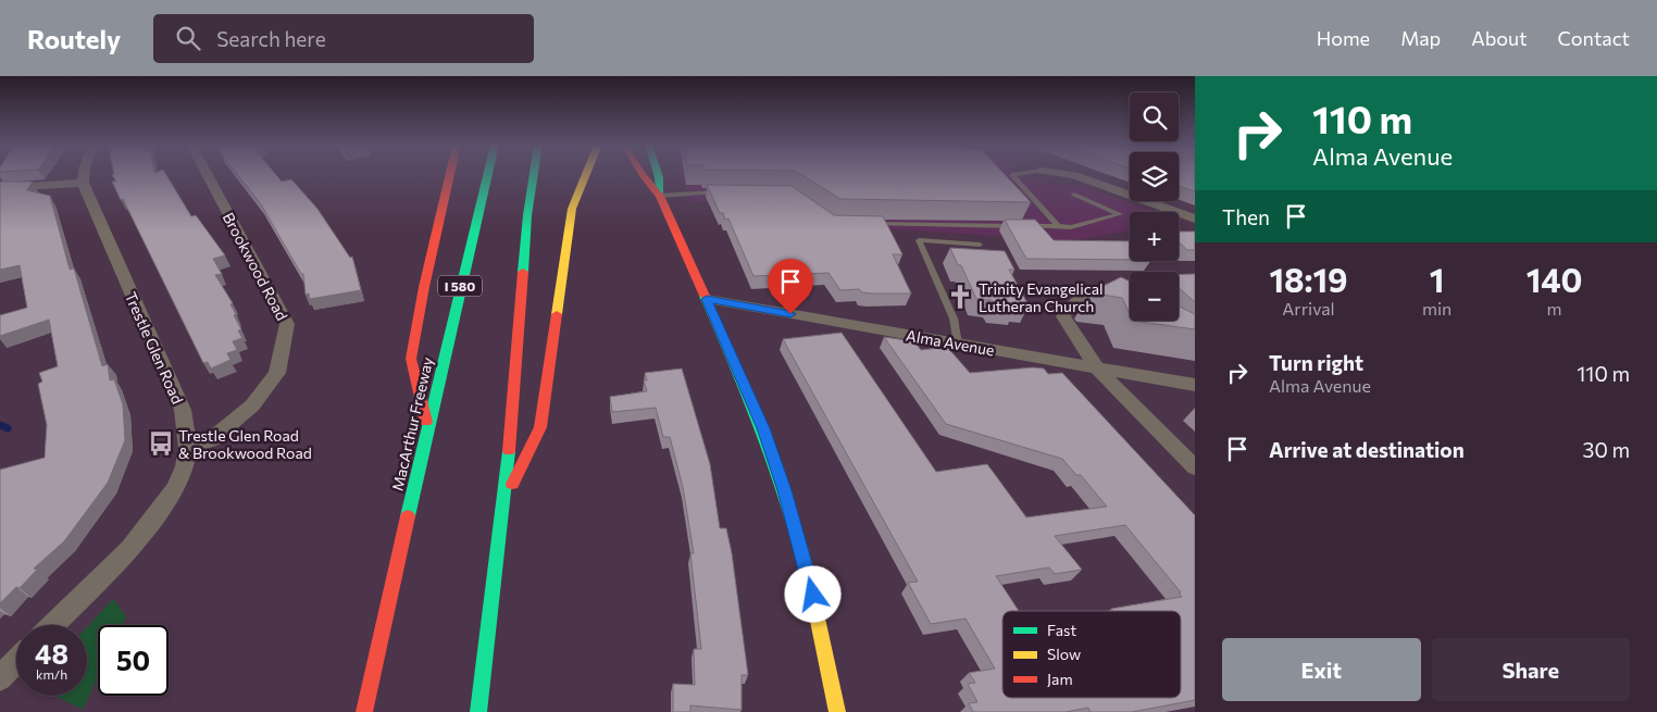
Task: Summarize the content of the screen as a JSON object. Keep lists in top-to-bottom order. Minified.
{"streets":{"main road":["I 580","MacArthur Freeway"],"street":["Brookwood Road","Alma Avenue","Trestle Glen Road"]},"crossings":[["Brookwood Road","Trestle Glen Road"]],"places":{"church":["Trinity Evangelical Lutheran Church"],"bus stop":["Trestle Glen Road & Brookwood Road"]},"legend":["Fast","Slow","Jam"],"page":{"header":"Routely","search":"Search here","nav":["Home","Map","About","Contact"],"turn":["110 m","Alma Avenue"],"map_buttons":["+","−"],"then":"Then","eta":["18:19","Arrival","1","min","140","m"],"list":[{"name":"Turn right","note":"Alma Avenue","value":"110 m"},{"name":"Arrive at destination","value":"30 m"}],"speed":"48 km/h","limit":"50","buttons":["Exit","Share"]}}
